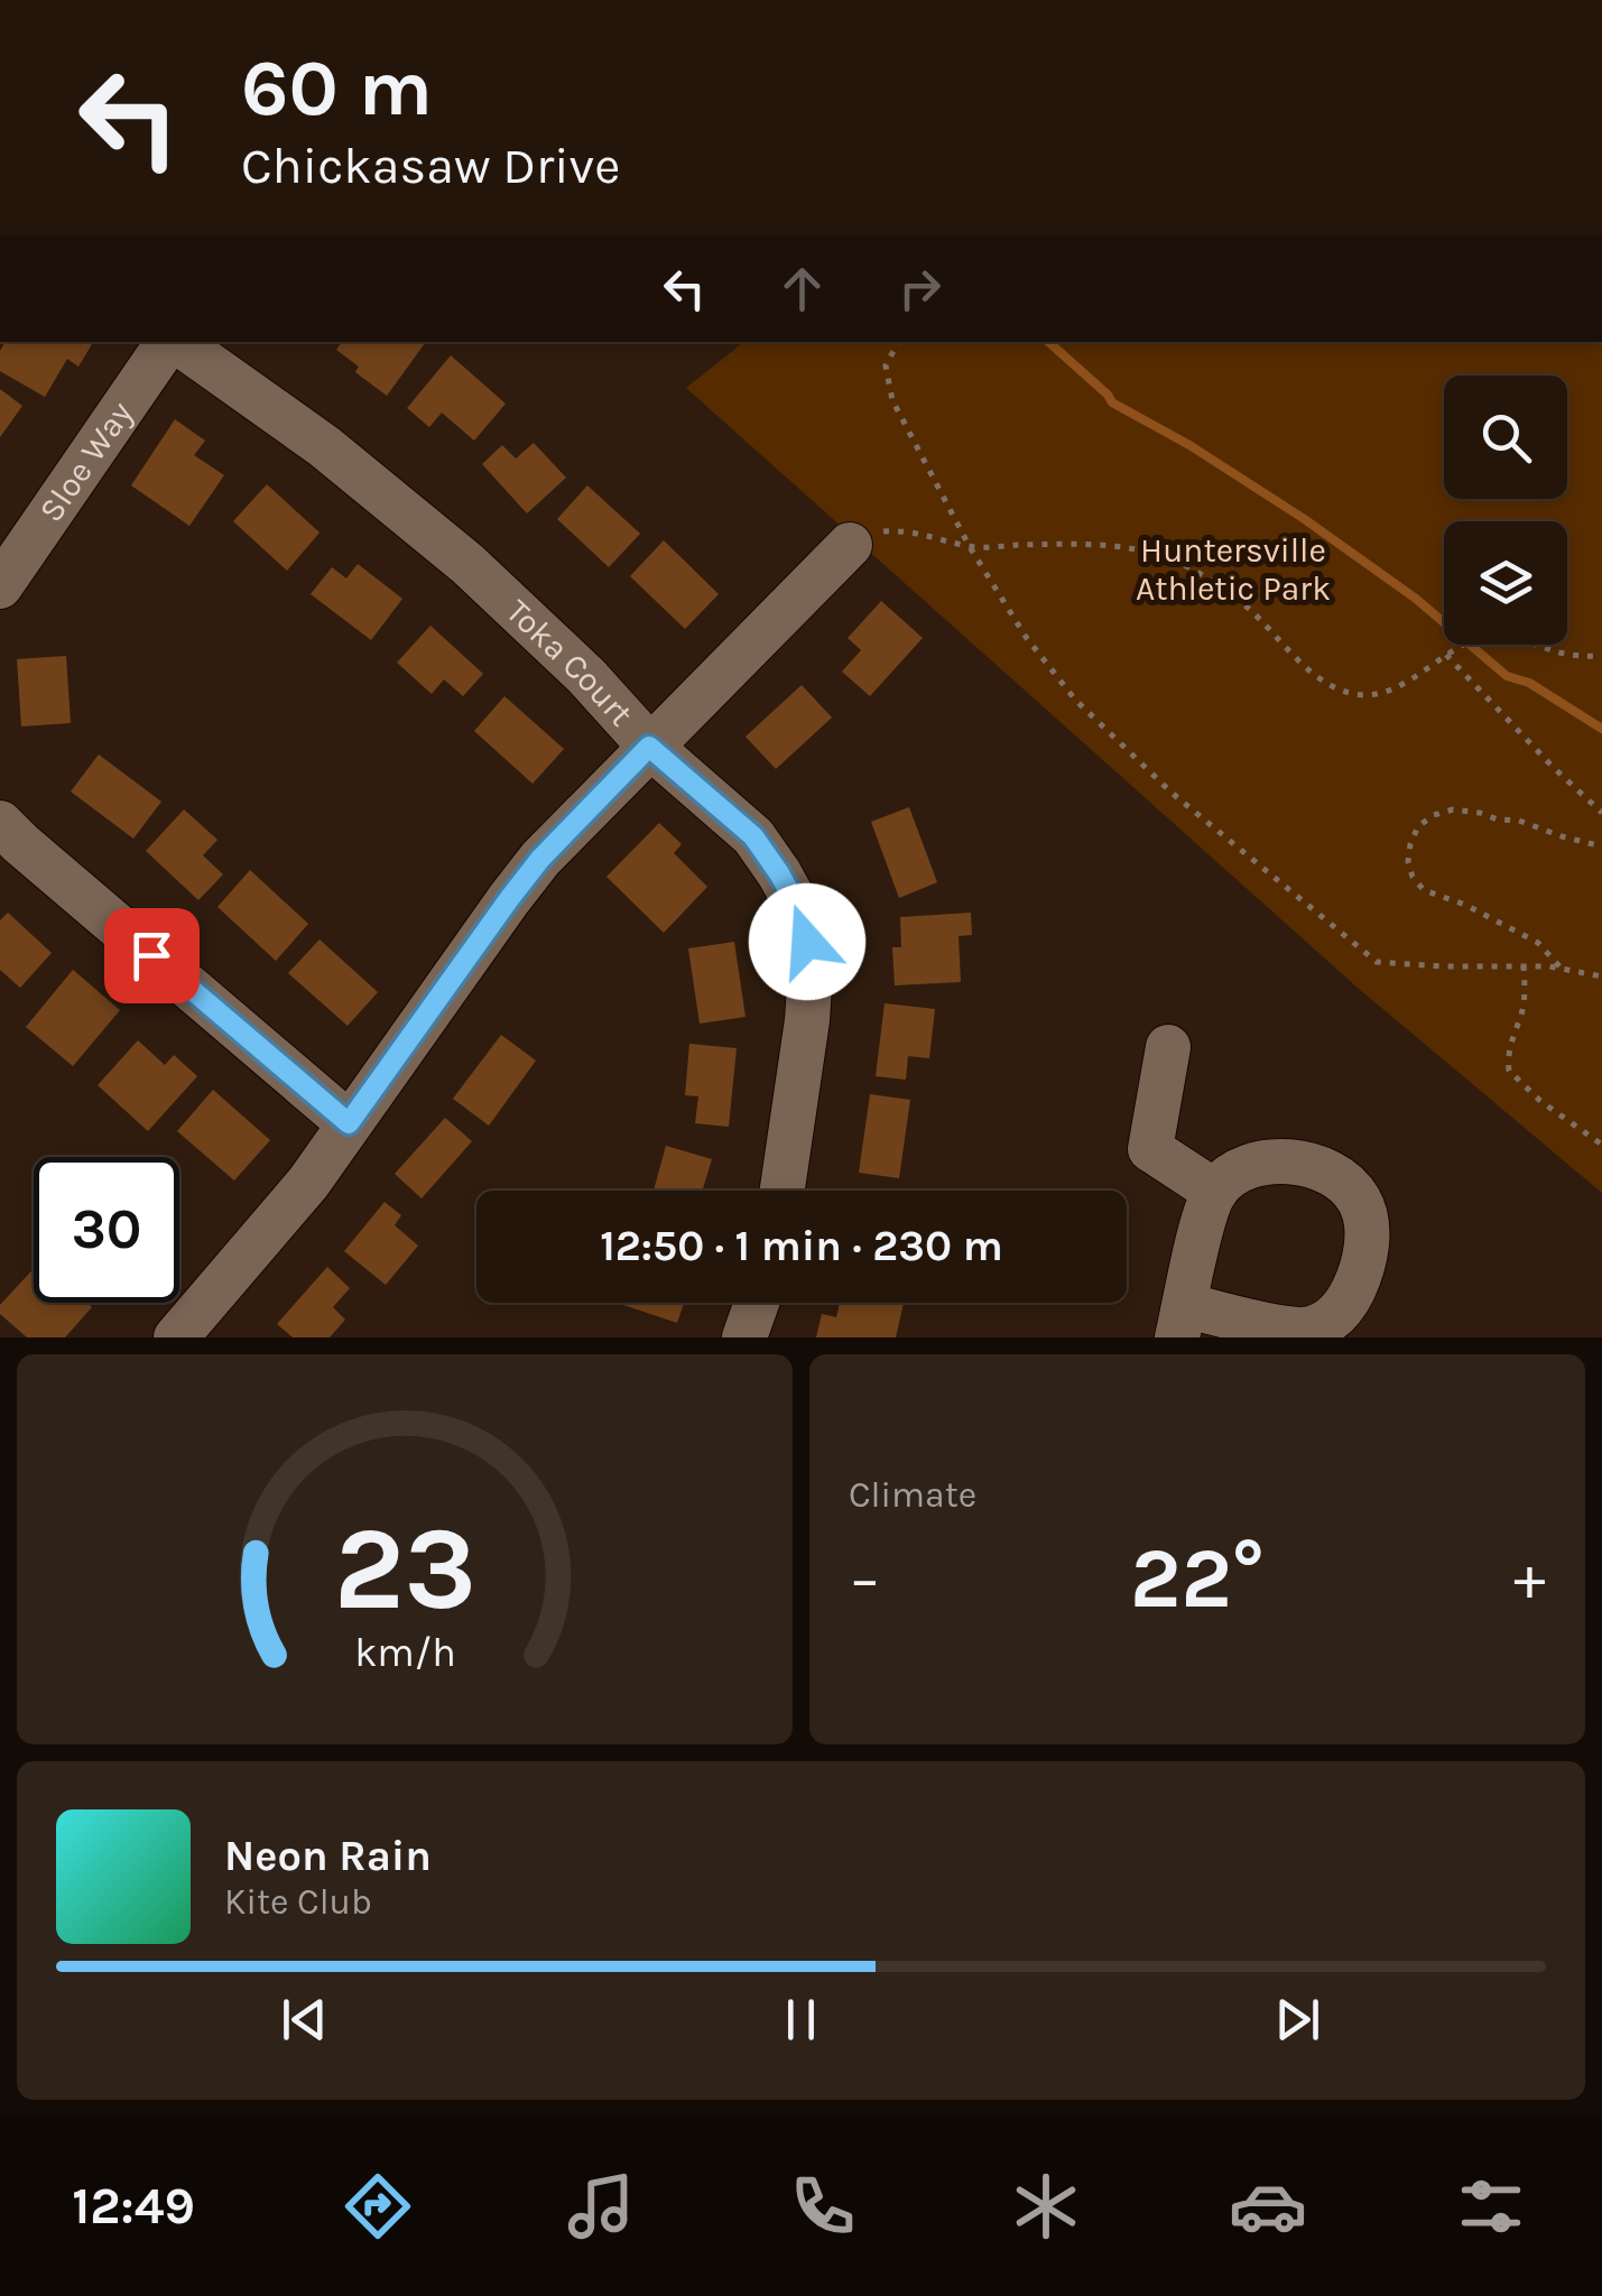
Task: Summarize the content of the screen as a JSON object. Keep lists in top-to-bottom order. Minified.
{"streets":{"street":["Sloe Way","Toka Court"]},"parks":["Huntersville Athletic Park"],"page":{"turn":["60 m","Chickasaw Drive"],"limit":"30","trip":"12:50 · 1 min · 230 m","tile":"Climate","heat":["−","22°","+"],"song":["Neon Rain","Kite Club"],"tabs":"12:49","gauge":["23","km/h"]}}
